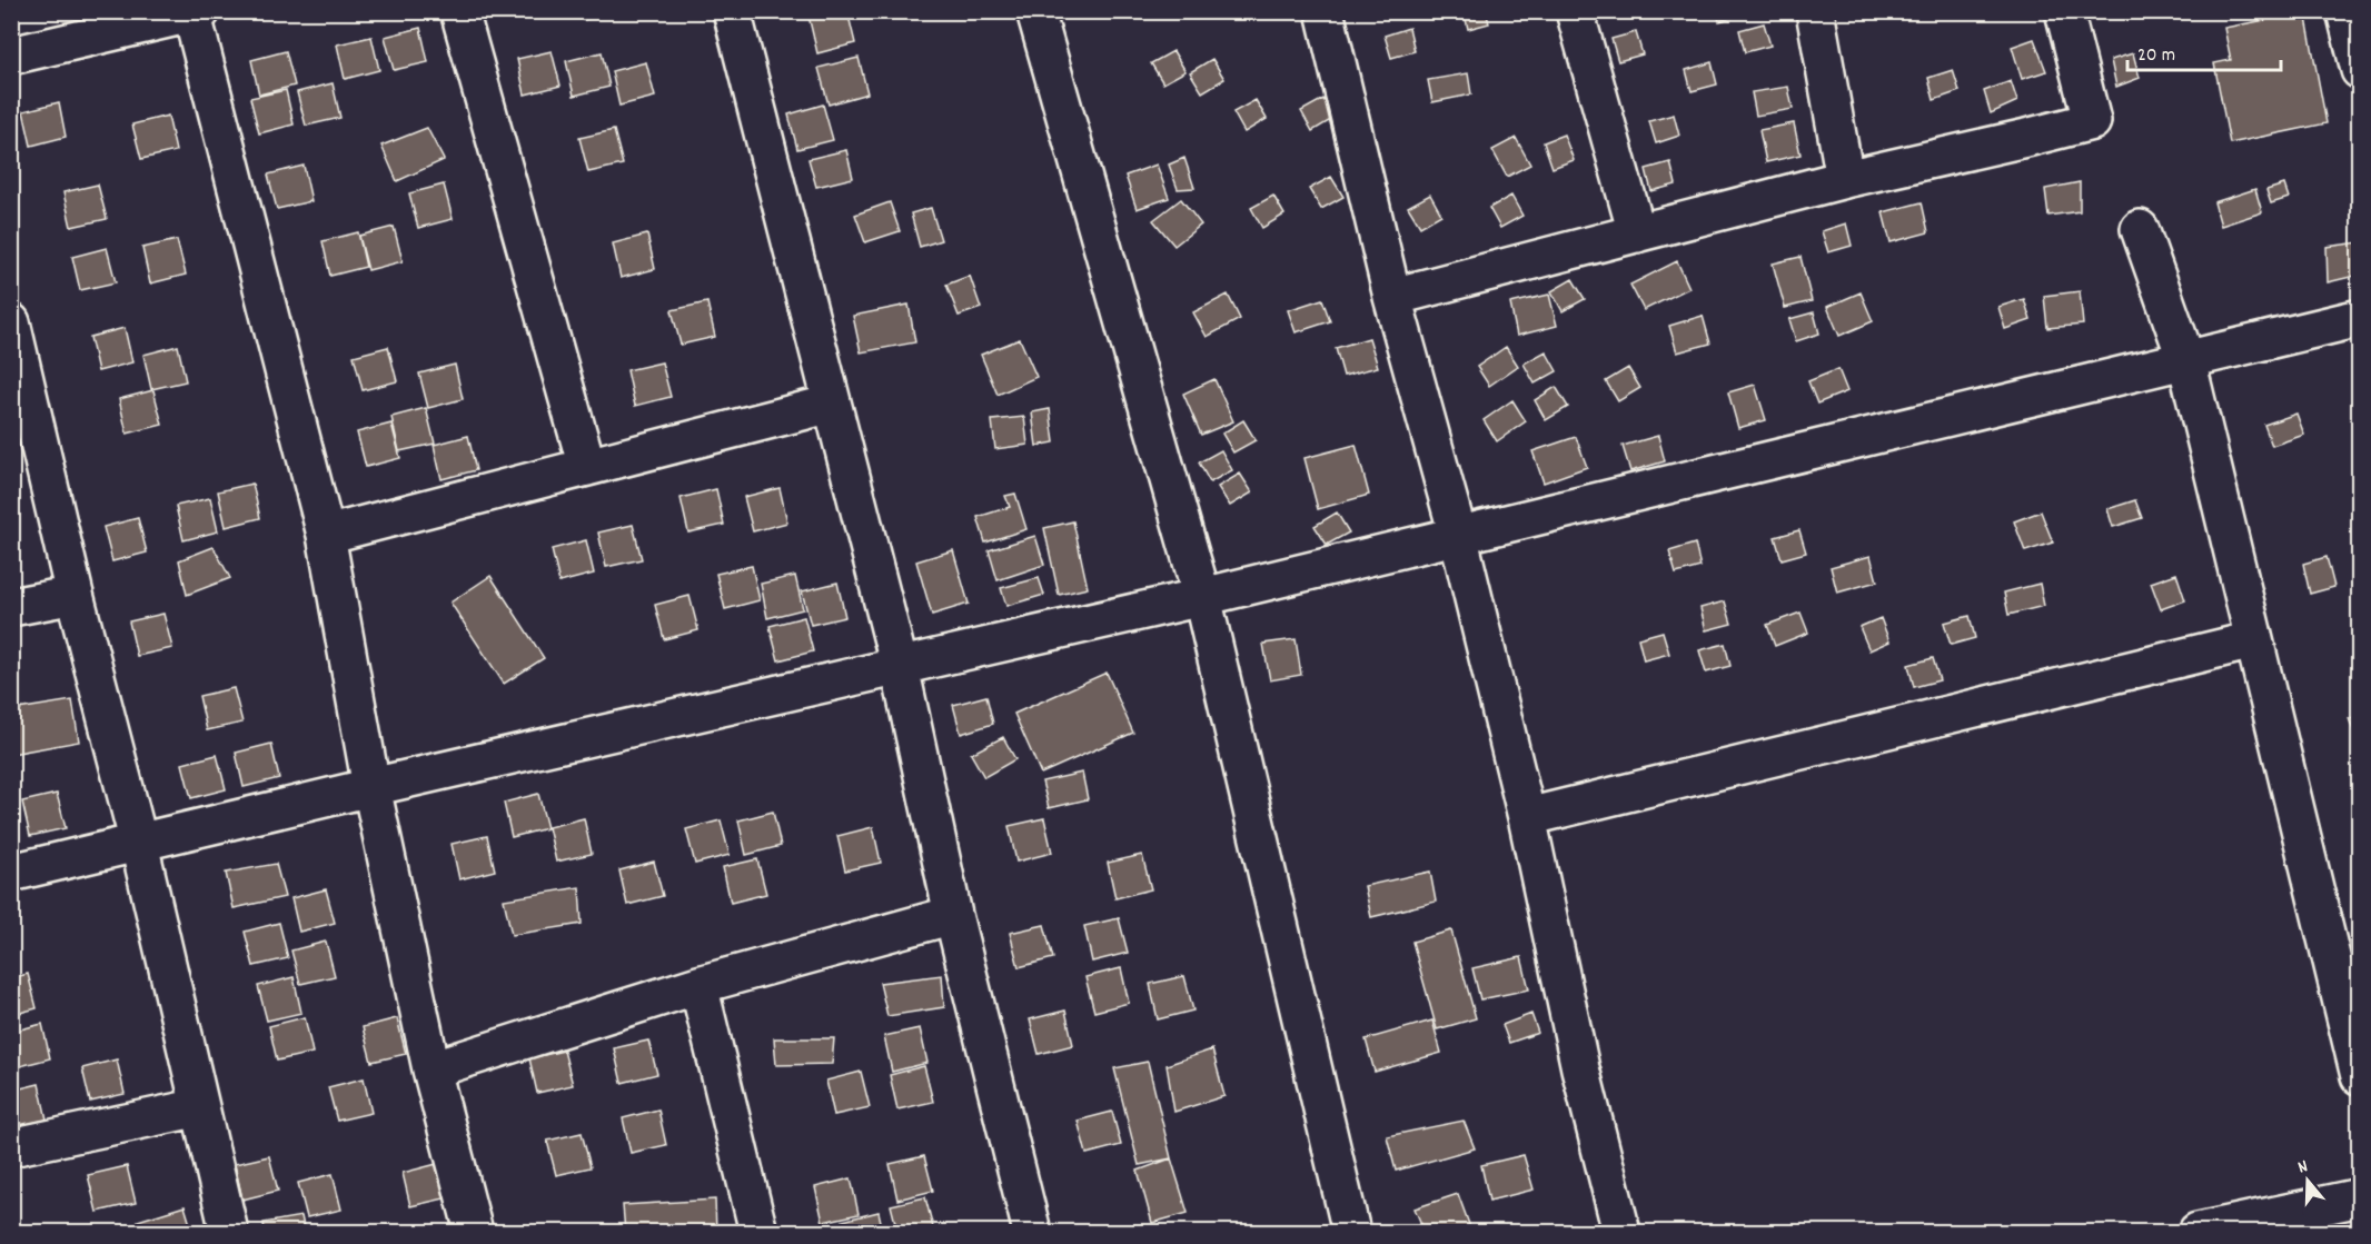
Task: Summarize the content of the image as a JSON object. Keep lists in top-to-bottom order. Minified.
{"scale_bar":"20 m","north":"top"}
